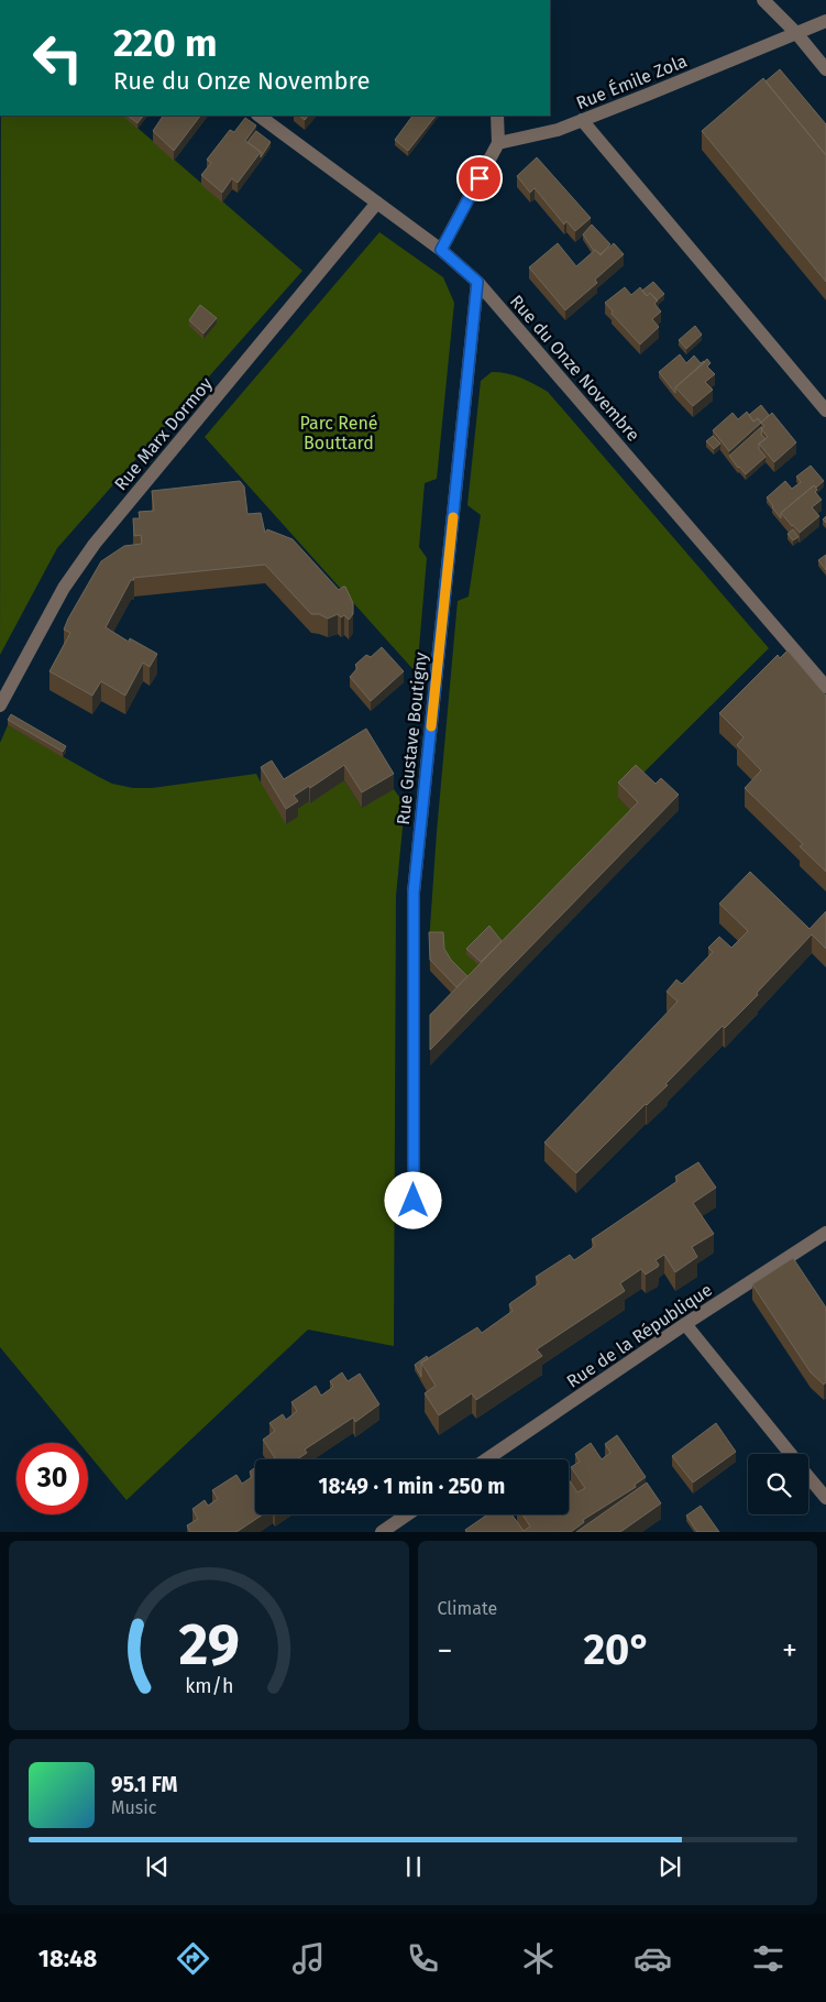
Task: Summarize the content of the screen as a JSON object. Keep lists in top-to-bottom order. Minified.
{"streets":{"street":["Rue Émile Zola","Rue du Onze Novembre","Rue Marx Dormoy","Rue Gustave Boutigny","Rue de la République"]},"crossings":[["Rue du Onze Novembre","Rue Marx Dormoy"],["Rue du Onze Novembre","Rue Gustave Boutigny"]],"parks":["Parc René Bouttard"],"page":{"turn":["220 m","Rue du Onze Novembre"],"limit":"30","trip":"18:49 · 1 min · 250 m","tile":"Climate","heat":["−","20°","+"],"song":["95.1 FM","Music"],"tabs":"18:48","gauge":["29","km/h"]}}
